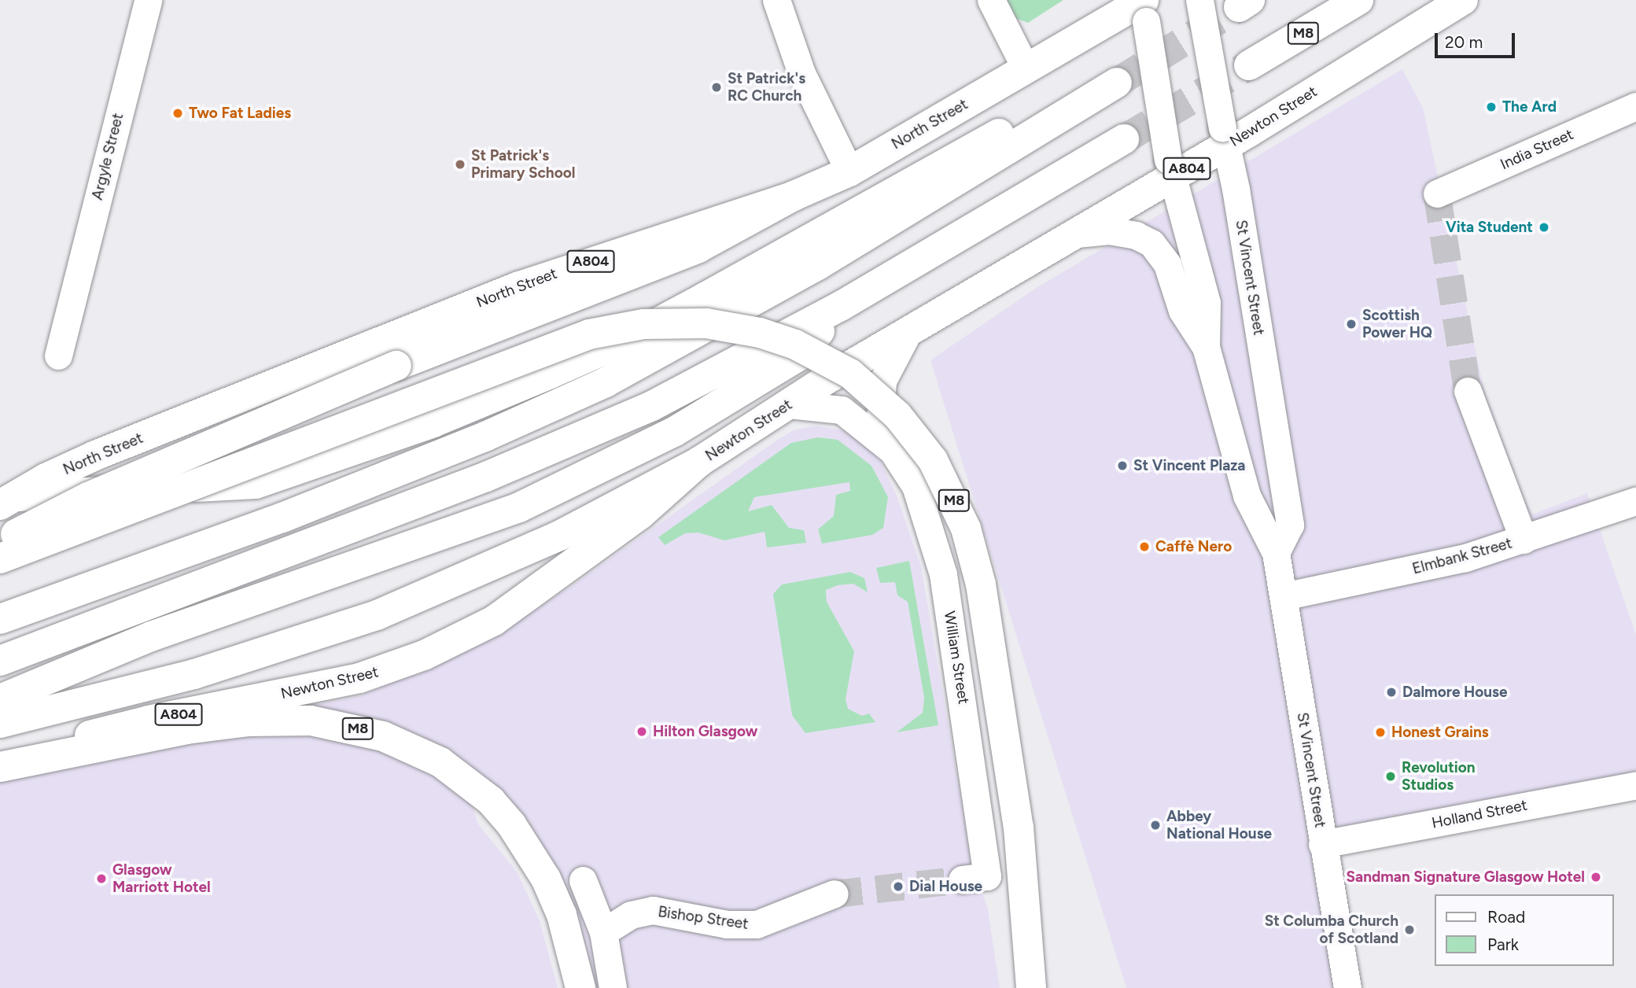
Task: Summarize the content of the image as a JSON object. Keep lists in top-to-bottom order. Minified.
{"streets":{"main road":["M8","Newton Street","North Street","A804"],"street":["India Street","Argyle Street","St Vincent Street","Elmbank Street","William Street","Holland Street","Bishop Street"]},"crossings":[["Newton Street","St Vincent Street"],["Newton Street","William Street"],["North Street","St Vincent Street"],["St Vincent Street","Elmbank Street"],["St Vincent Street","Holland Street"]],"places":["St Patrick's RC Church","The Ard","Two Fat Ladies","St Patrick's Primary School","Vita Student","Scottish Power HQ","St Vincent Plaza","Caffè Nero","Dalmore House","Hilton Glasgow","Honest Grains","Revolution Studios","Abbey National House","Sandman Signature Glasgow Hotel","Glasgow Marriott Hotel","Dial House","St Columba Church of Scotland"],"legend":["Road","Park"],"scale_bar":"20 m"}
